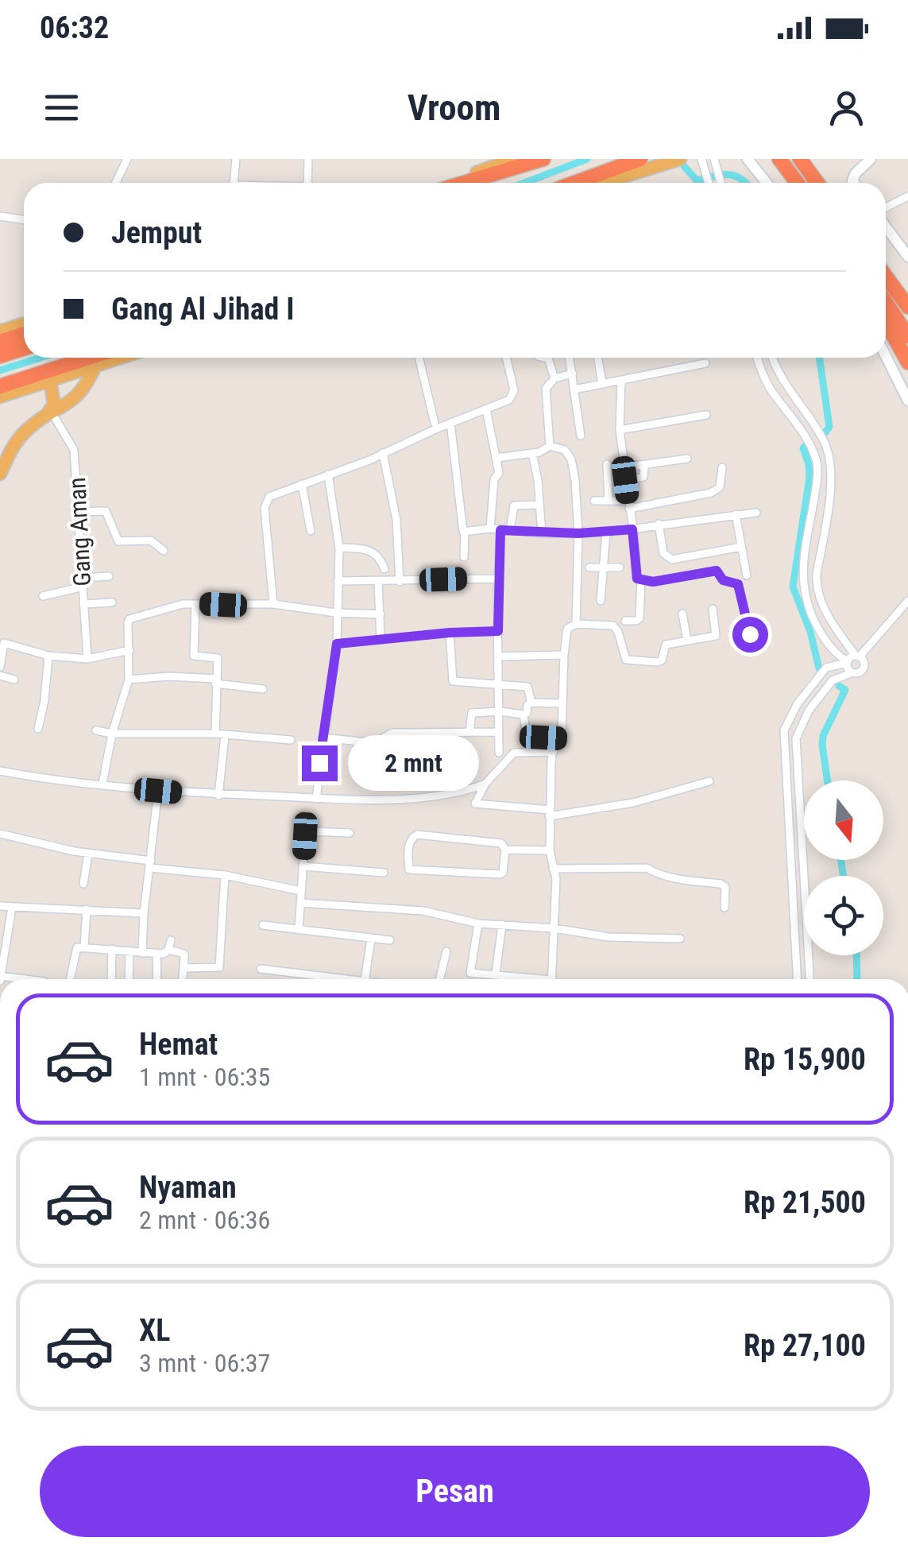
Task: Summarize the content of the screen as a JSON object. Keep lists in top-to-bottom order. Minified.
{"streets":{"street":["Gang Aman"]},"north":"bottom","page":{"status":"06:32","header":"Vroom","banner":["Jemput","Gang Al Jihad I"],"bubble":"2 mnt","list":[{"name":"Hemat","note":"1 mnt · 06:35","value":"Rp 15,900"},{"name":"Nyaman","note":"2 mnt · 06:36","value":"Rp 21,500"},{"name":"XL","note":"3 mnt · 06:37","value":"Rp 27,100"}],"buttons":"Pesan"}}
